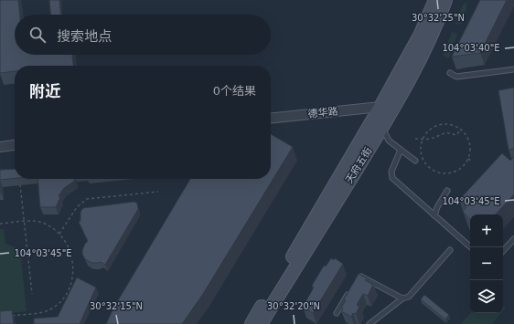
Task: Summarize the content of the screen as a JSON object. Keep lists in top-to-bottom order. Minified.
{"streets":{"street":["德华路","天府五街"]},"crossings":[["德华路","天府五街"]],"page":{"search":"搜索地点","heading":["附近","0个结果"],"map_buttons":["+","−"]},"coordinates":["30°32'25\"N","104°03'40\"E","104°03'45\"E","30°32'15\"N","30°32'20\"N"]}
